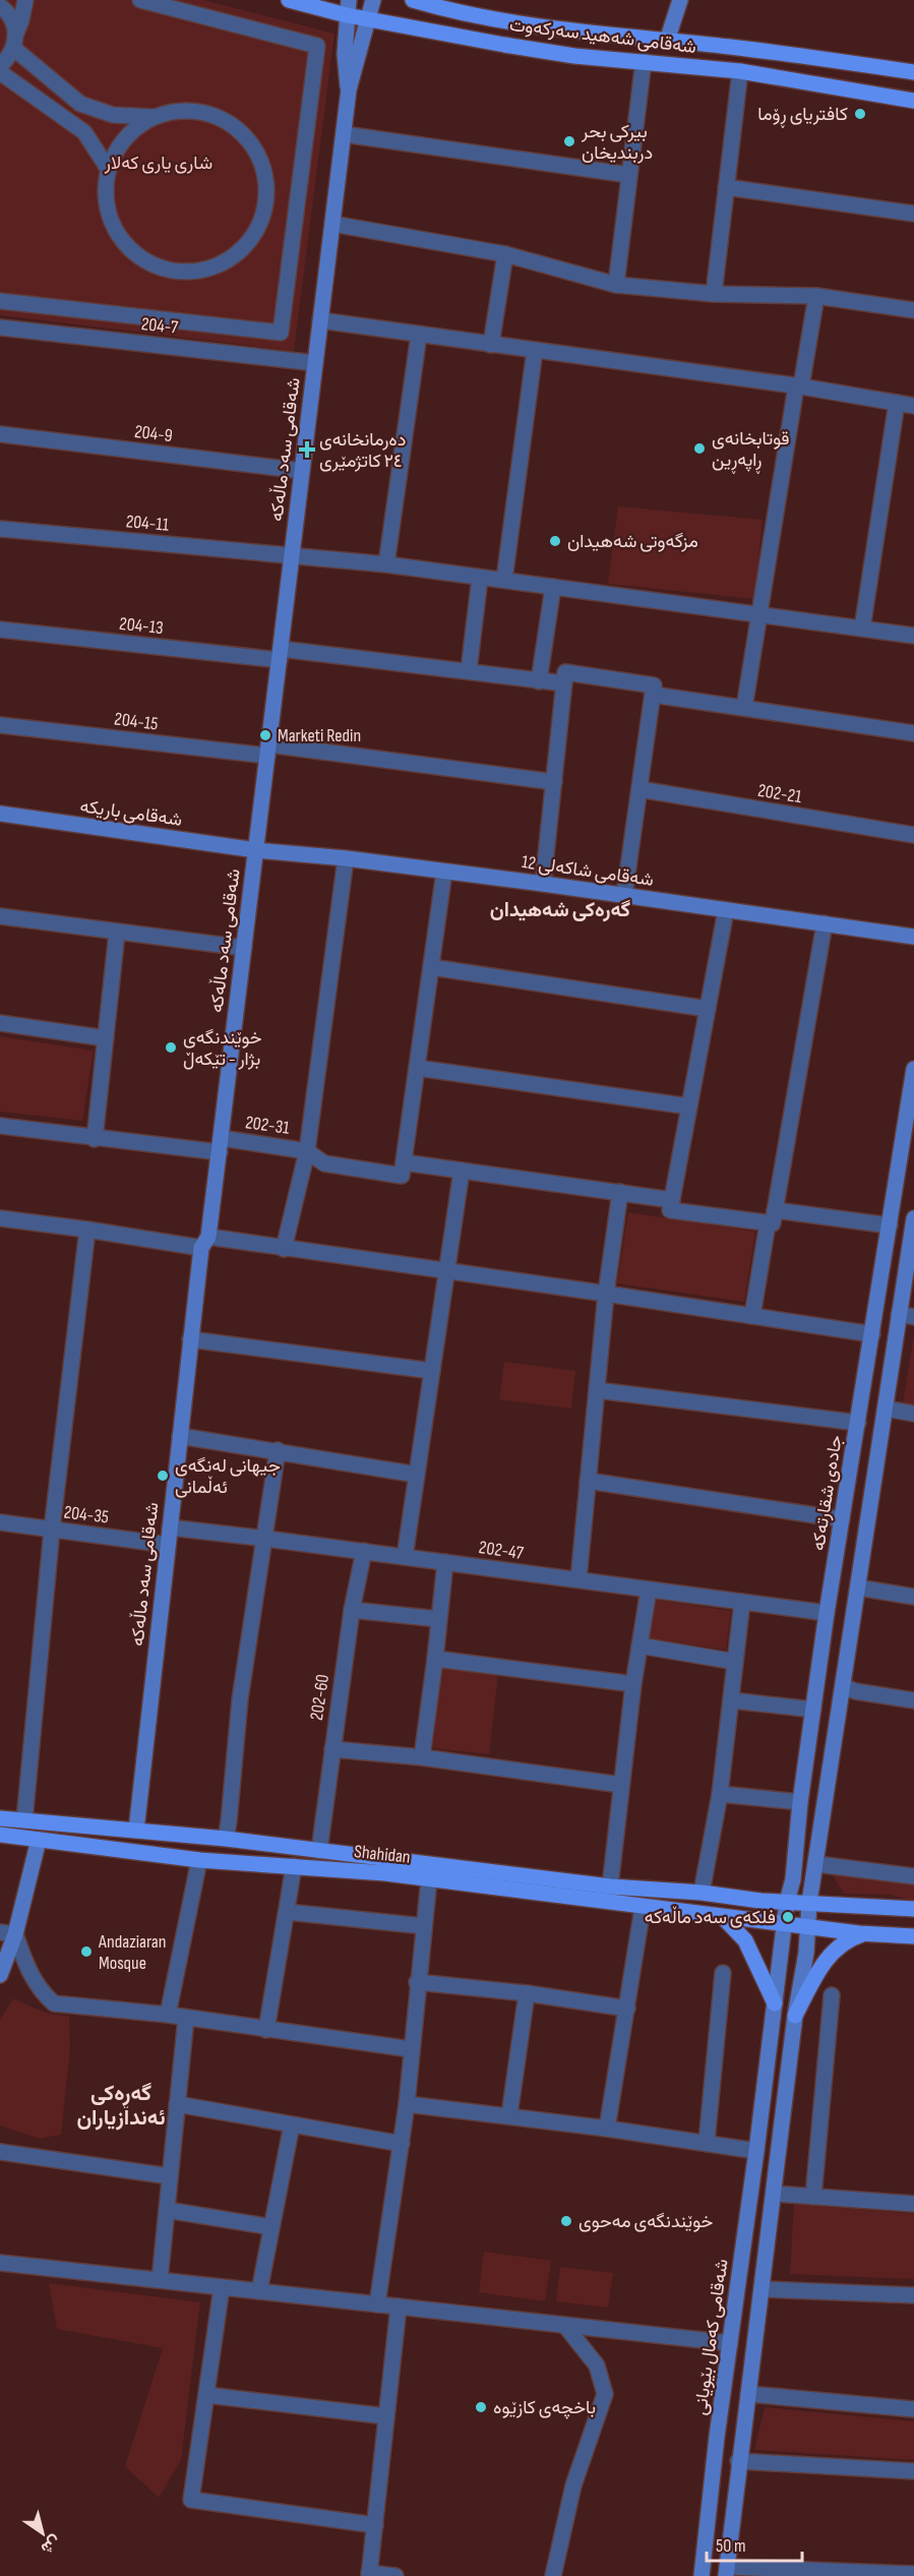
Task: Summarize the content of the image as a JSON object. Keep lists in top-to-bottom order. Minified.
{"streets":{"main road":["شەقامی شەهید سەرکەوت","شەقامی سەد ماڵەکە","شەقامی باریکە","شەقامی شاکەلی 12","جادەی شقارتەکە","Shahidan","شەقامی کەمال بێویانی"],"street":["204-7","204-9","204-11","204-13","204-15","202-21","202-31","204-35","202-47","202-60"]},"crossings":[["204-7","شەقامی سەد ماڵەکە"],["204-9","شەقامی سەد ماڵەکە"],["شەقامی سەد ماڵەکە","204-11"],["شەقامی سەد ماڵەکە","204-13"],["شەقامی سەد ماڵەکە","204-15"],["شەقامی سەد ماڵەکە","شەقامی باریکە"],["شەقامی سەد ماڵەکە","شەقامی شاکەلی 12"],["شەقامی سەد ماڵەکە","202-31"],["شەقامی سەد ماڵەکە","204-35"],["شەقامی سەد ماڵەکە","202-47"],["شەقامی باریکە","شەقامی شاکەلی 12"],["جادەی شقارتەکە","202-47"],["جادەی شقارتەکە","Shahidan"],["جادەی شقارتەکە","شەقامی کەمال بێویانی"],["202-47","202-60"],["Shahidan","شەقامی کەمال بێویانی"]],"districts":["گەرەکی شەهیدان","گەڕەکی ئەندازیاران"],"parks":["شاری یاری کەلار"],"places":{"other":["کافتریای ڕۆما","بيركى بحر دربنديخان","قوتابخانەی ڕاپەڕین","مزگەوتی شەهیدان","Marketi Redin","خوێندنگەی بژار - تێکەڵ","جیهانی لەنگەی ئەڵمانی","فلکەی سەد ماڵەکە","Andaziaran Mosque","خوێندنگەی مەحوی","باخچەی کازێوە"],"health":["دەرمانخانەی ٢٤ کاتژمێری"]},"scale_bar":"50 m","north":"bottom right"}
